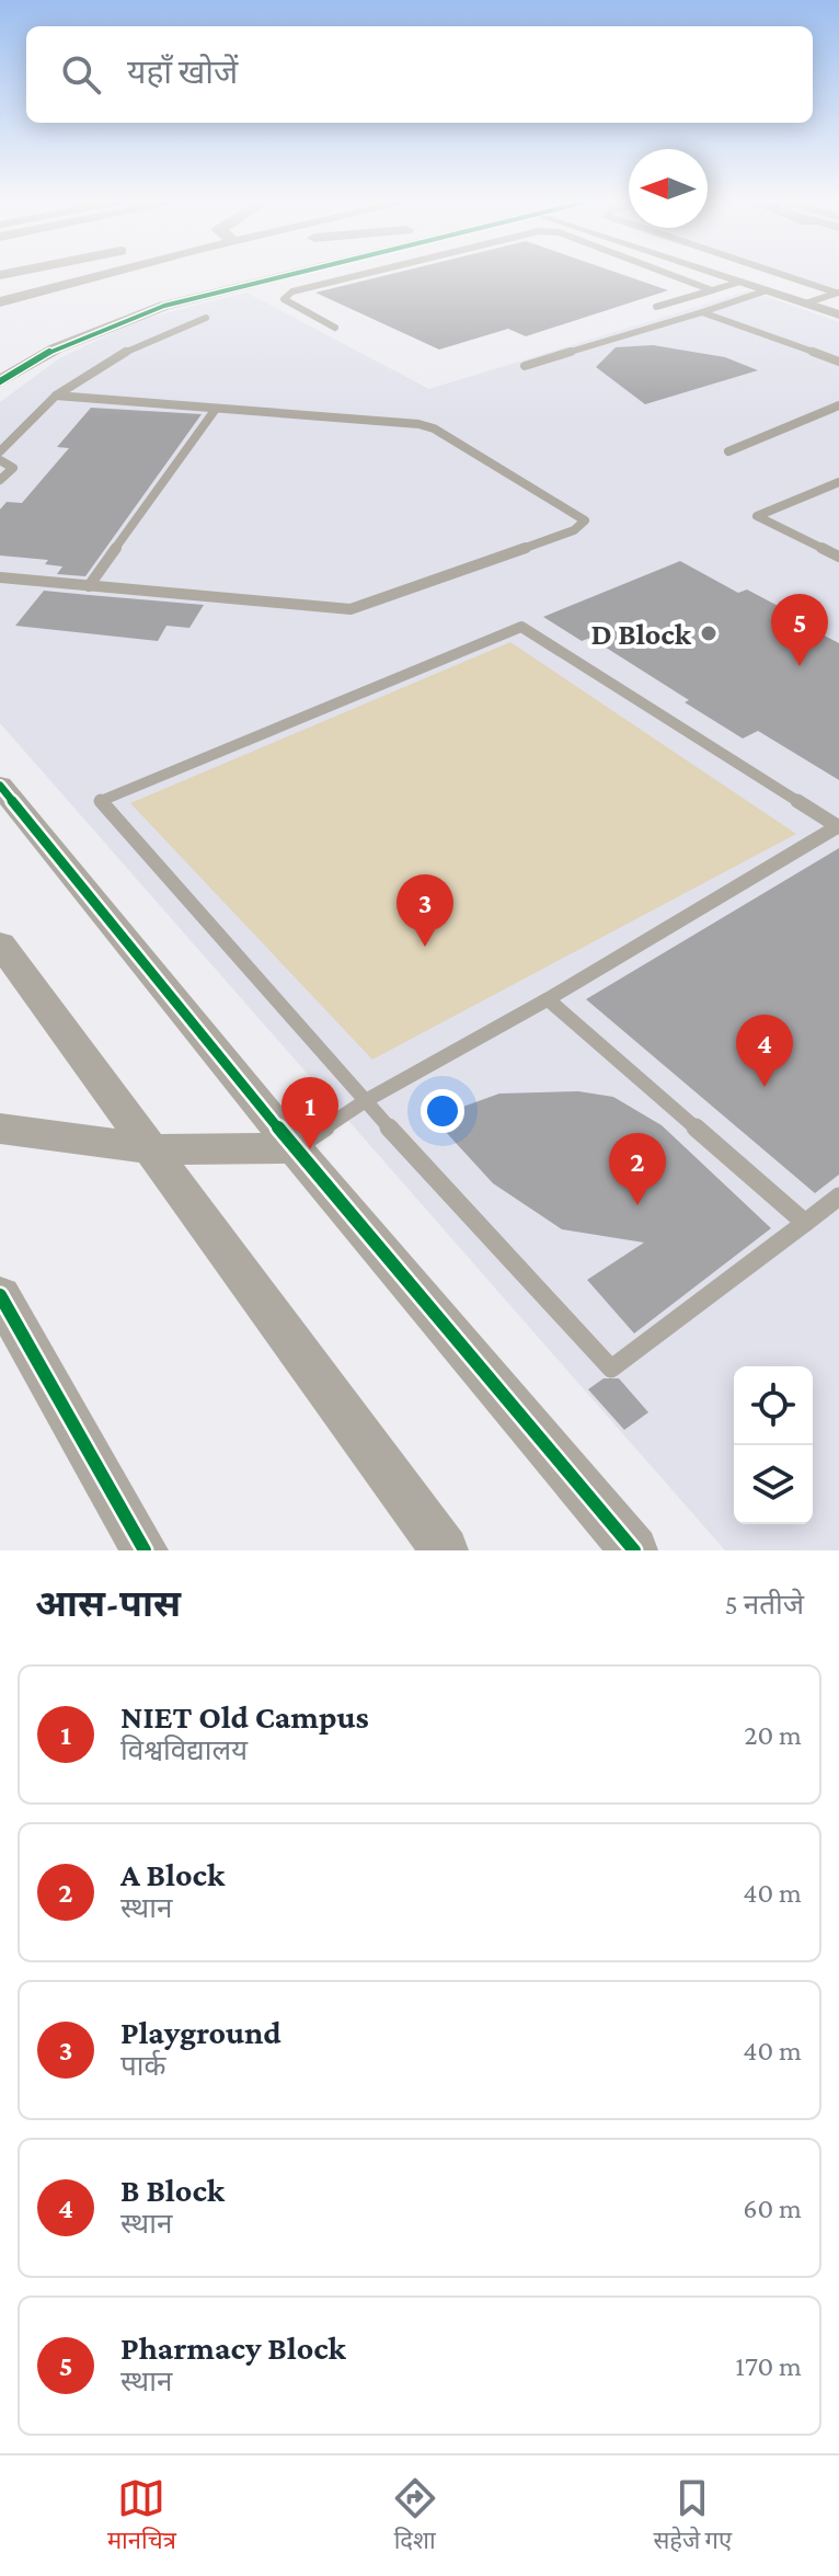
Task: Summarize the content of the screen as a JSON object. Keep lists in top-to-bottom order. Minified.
{"places":["D Block"],"north":"left","page":{"search":"यहाँ खोजें","pins":["5","3","4","1","2"],"heading":["आस-पास","5 नतीजे"],"list":[{"mark":"1","name":"NIET Old Campus","note":"विश्वविद्यालय","value":"20 m"},{"mark":"2","name":"A Block","note":"स्थान","value":"40 m"},{"mark":"3","name":"Playground","note":"पार्क","value":"40 m"},{"mark":"4","name":"B Block","note":"स्थान","value":"60 m"},{"mark":"5","name":"Pharmacy Block","note":"स्थान","value":"170 m"}],"nav":["मानचित्र","दिशा","सहेजे गए"]}}
